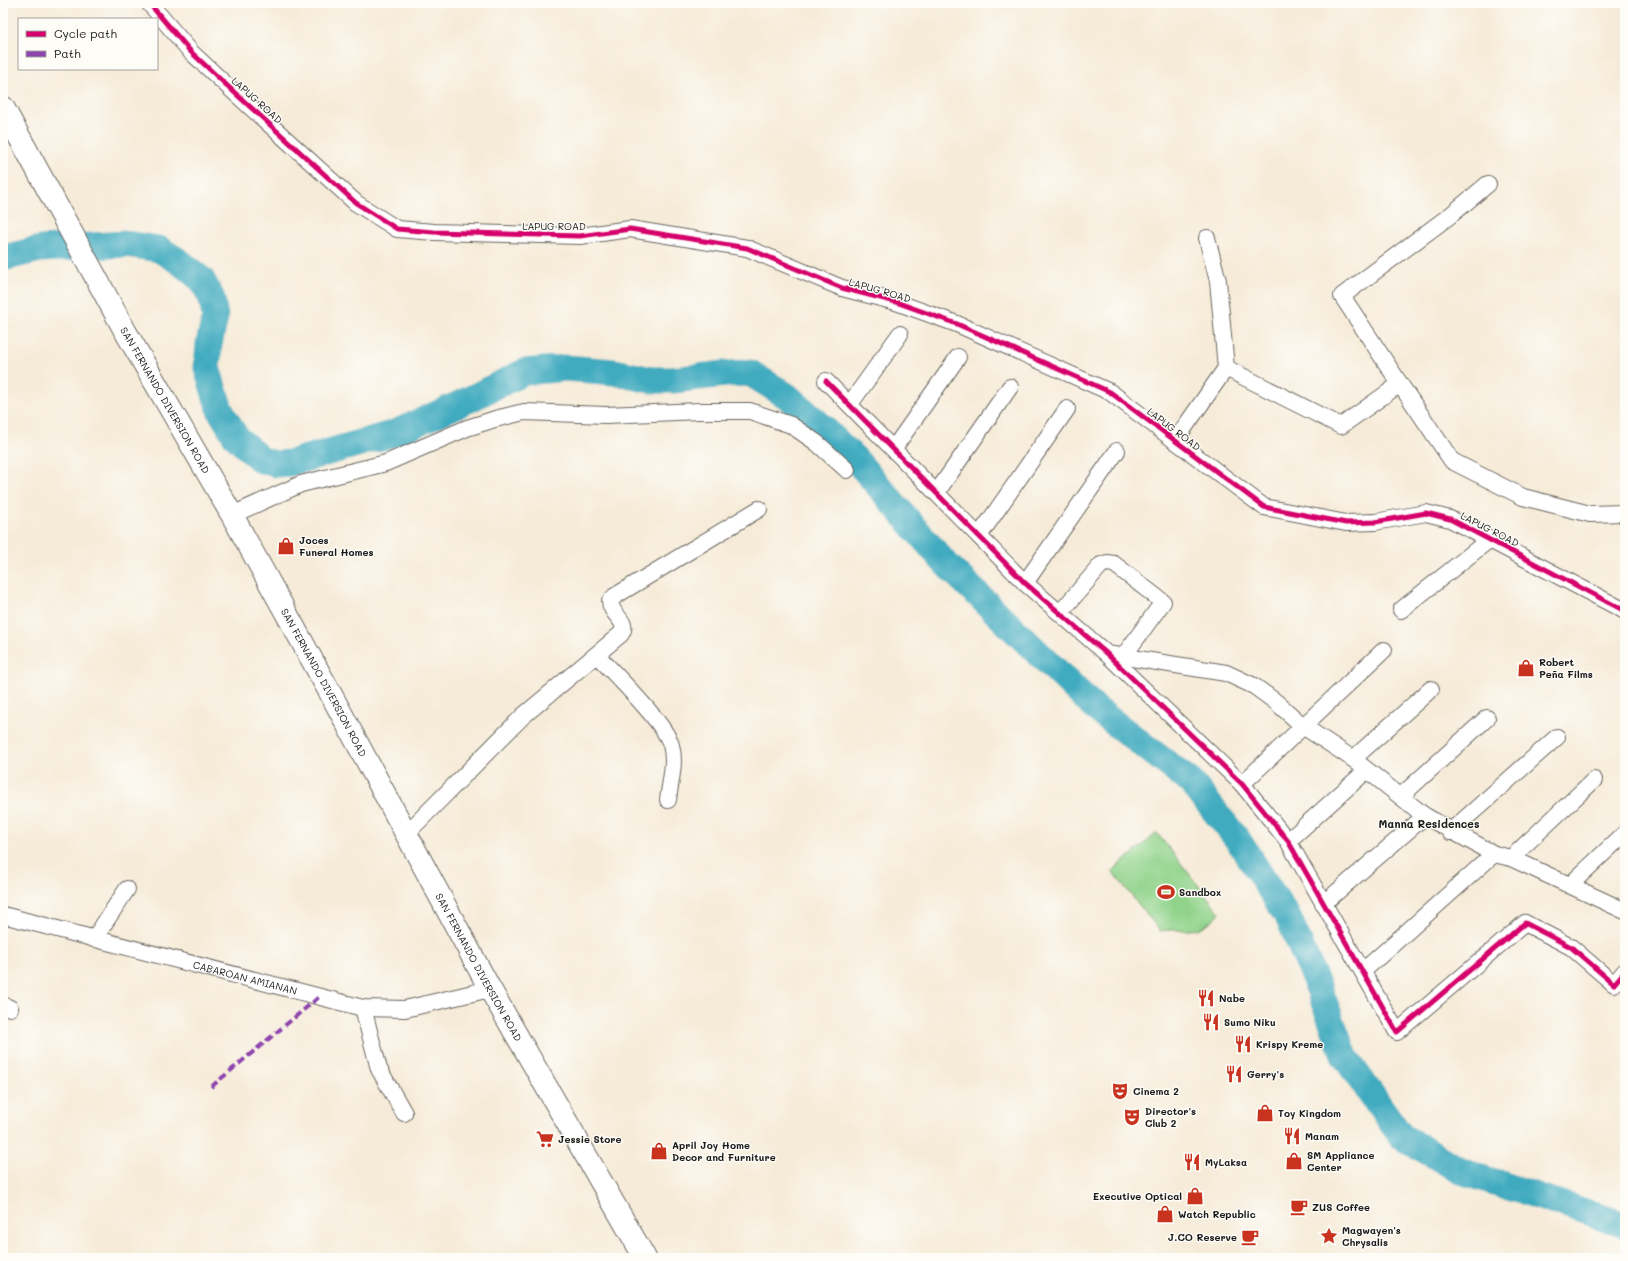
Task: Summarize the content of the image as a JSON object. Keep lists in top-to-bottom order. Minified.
{"streets":{"highway":["SAN FERNANDO DIVERSION ROAD"],"street":["LAPUG ROAD","CABAROAN AMIANAN"]},"crossings":[["SAN FERNANDO DIVERSION ROAD","CABAROAN AMIANAN"]],"districts":["Manna Residences"],"places":{"shop":["Joces Funeral Homes","Robert Peña Films","Toy Kingdom","April Joy Home Decor and Furniture","SM Appliance Center","Executive Optical","Watch Republic"],"sports":["Sandbox"],"restaurant":["Nabe","Sumo Niku","Krispy Kreme","Gerry's","Manam","MyLaksa"],"theatre":["Cinema 2","Director's Club 2"],"supermarket":["Jessie Store"],"cafe":["ZUS Coffee","J.CO Reserve"],"place":["Magwayen's Chrysalis"]},"legend":["Cycle path","Path"]}
